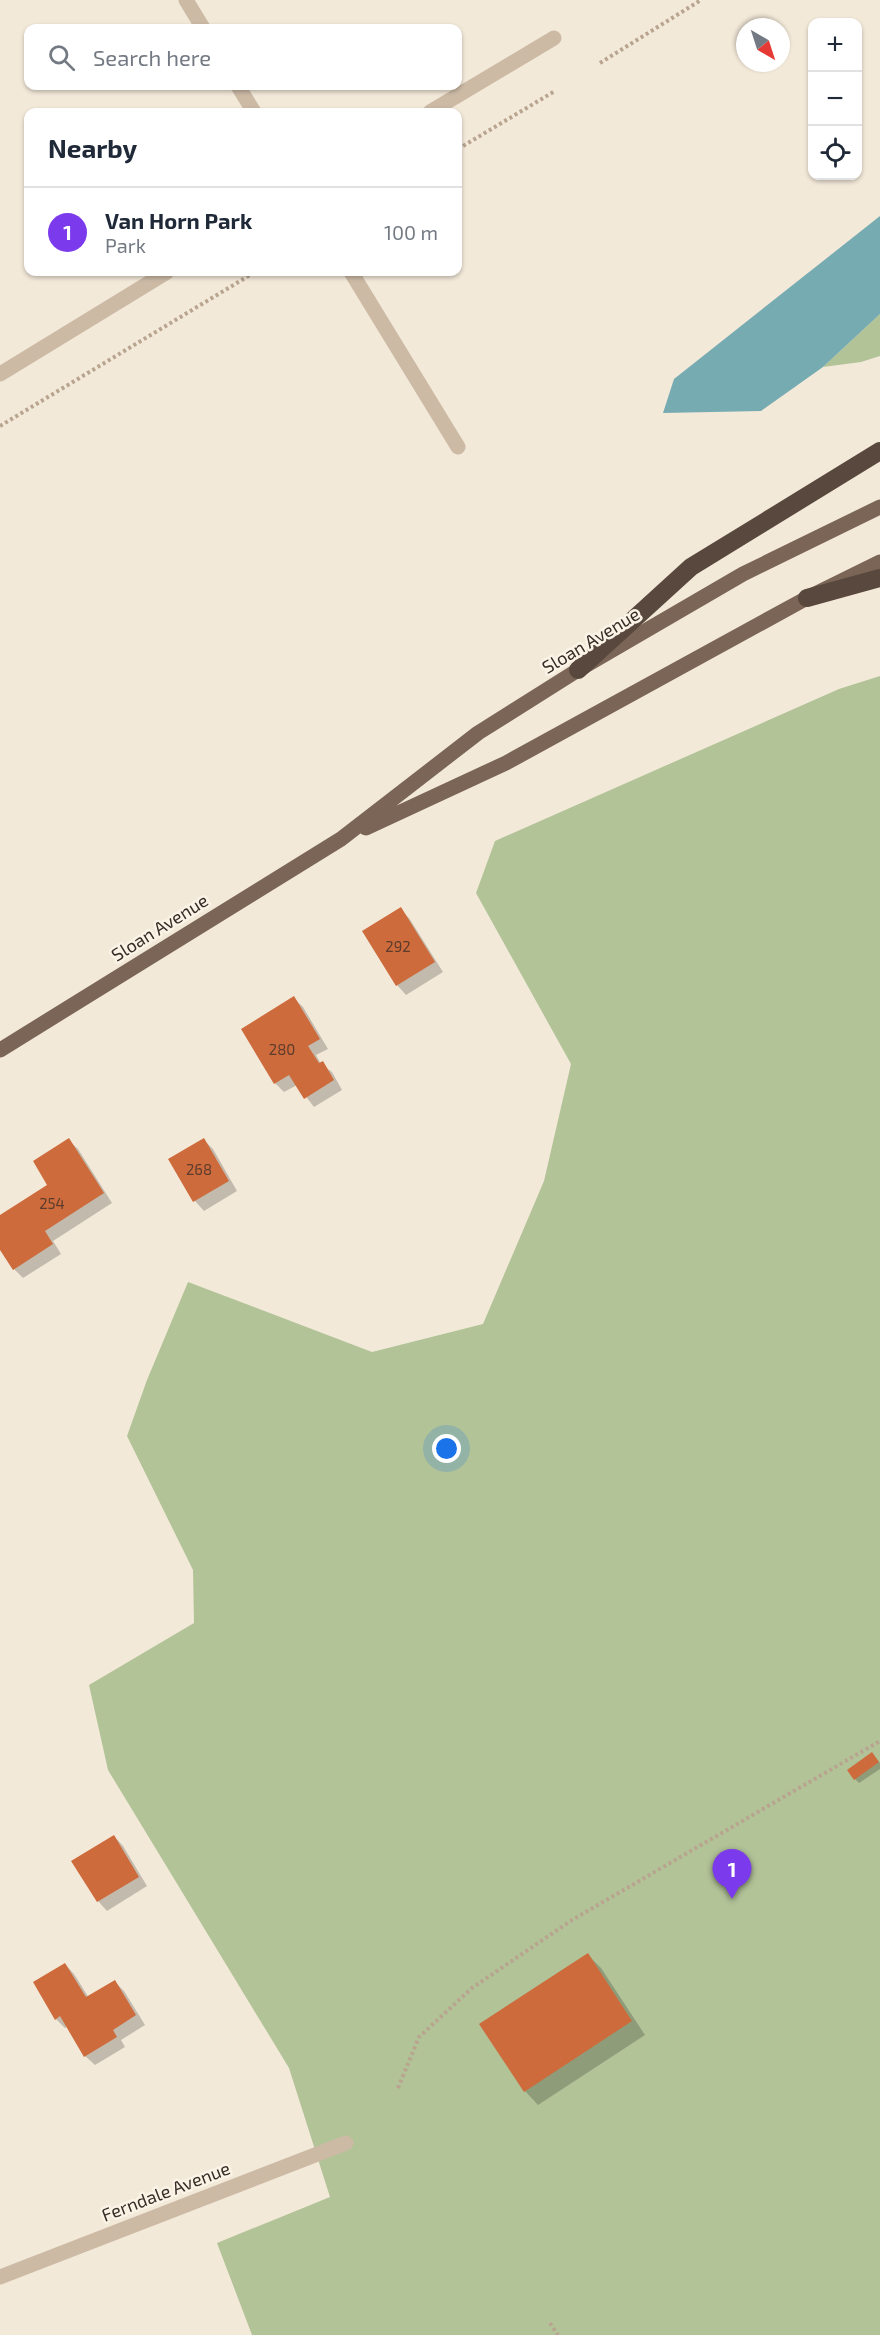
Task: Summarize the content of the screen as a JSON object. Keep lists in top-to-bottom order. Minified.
{"streets":{"main road":["Sloan Avenue"],"street":["Ferndale Avenue"]},"house_numbers":["292","280","268","254"],"north":"bottom right","page":{"map_buttons":["+","−"],"search":"Search here","heading":"Nearby","list":[{"mark":"1","name":"Van Horn Park","note":"Park","value":"100 m"}],"pins":"1"}}
